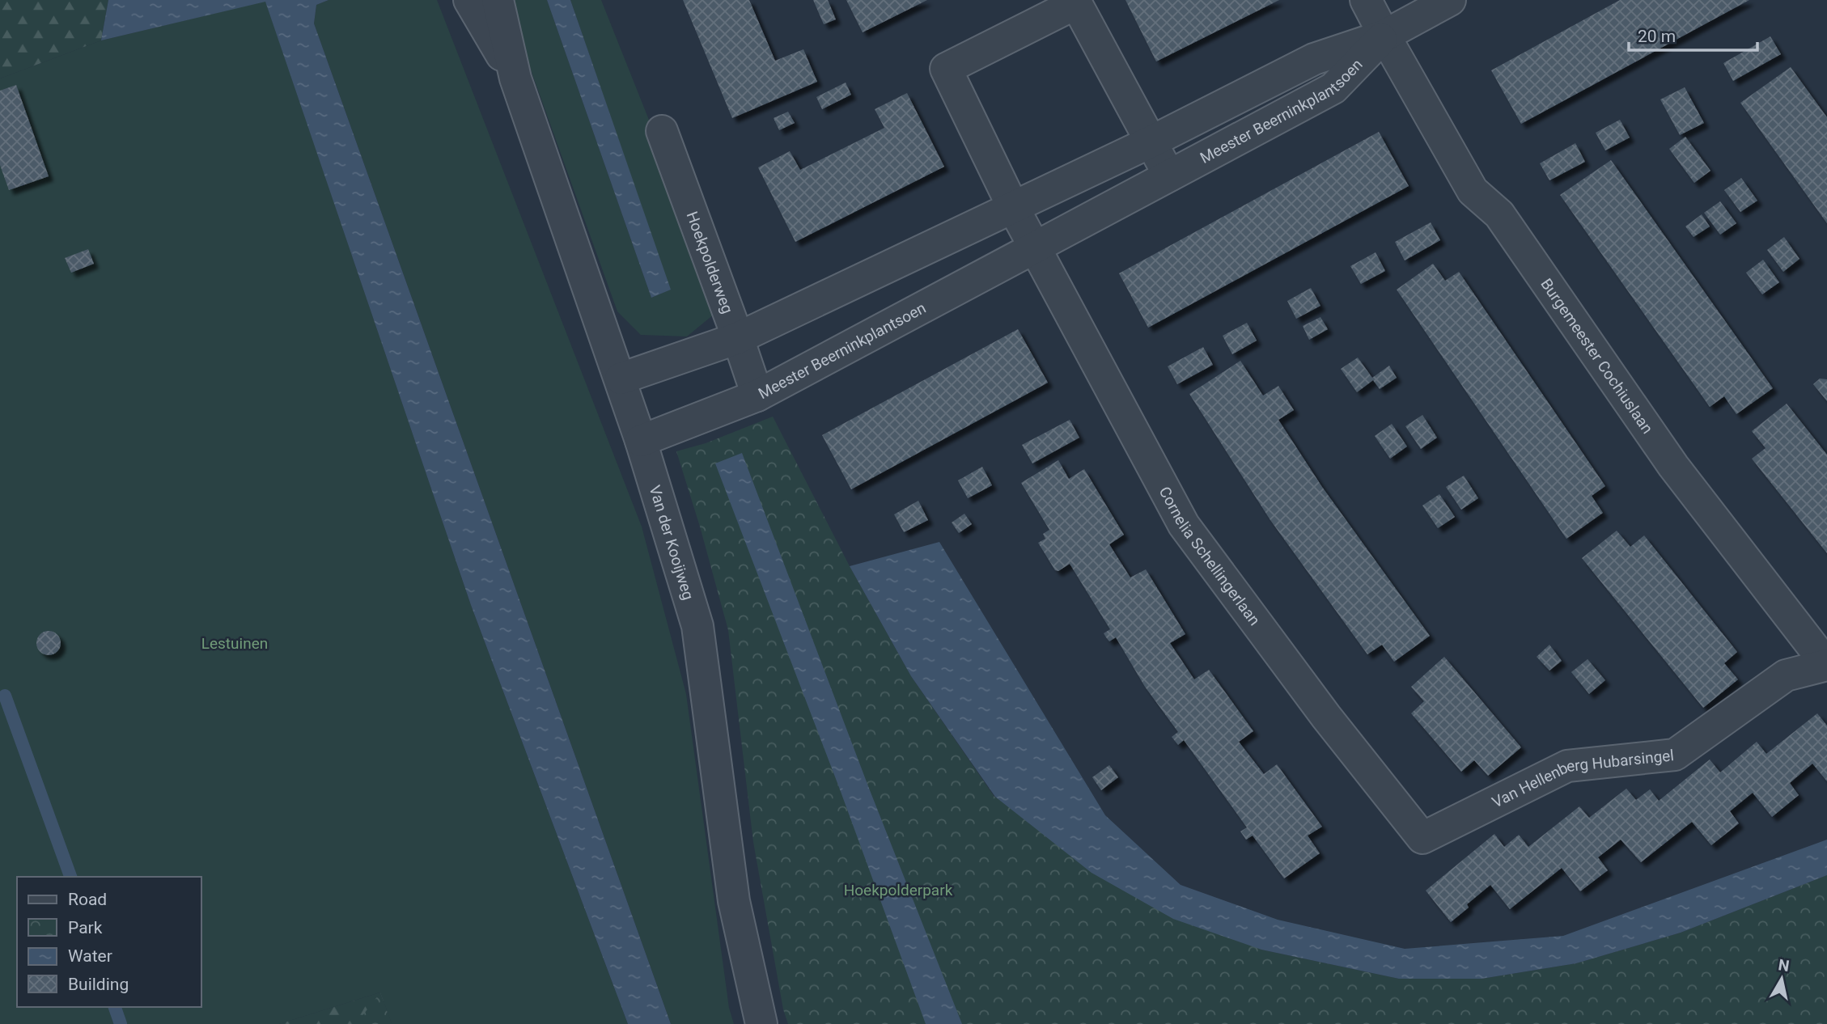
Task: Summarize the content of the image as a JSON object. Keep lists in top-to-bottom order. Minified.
{"streets":{"street":["Meester Beerninkplantsoen","Hoekpolderweg","Burgemeester Cochiuslaan","Van der Kooijweg","Cornelia Schellingerlaan","Van Hellenberg Hubarsingel"]},"crossings":[["Meester Beerninkplantsoen","Hoekpolderweg"],["Meester Beerninkplantsoen","Burgemeester Cochiuslaan"],["Meester Beerninkplantsoen","Van der Kooijweg"],["Meester Beerninkplantsoen","Cornelia Schellingerlaan"],["Burgemeester Cochiuslaan","Van Hellenberg Hubarsingel"],["Cornelia Schellingerlaan","Van Hellenberg Hubarsingel"]],"parks":["Lestuinen","Hoekpolderpark"],"legend":["Road","Park","Water","Building"],"scale_bar":"20 m","north":"top"}
